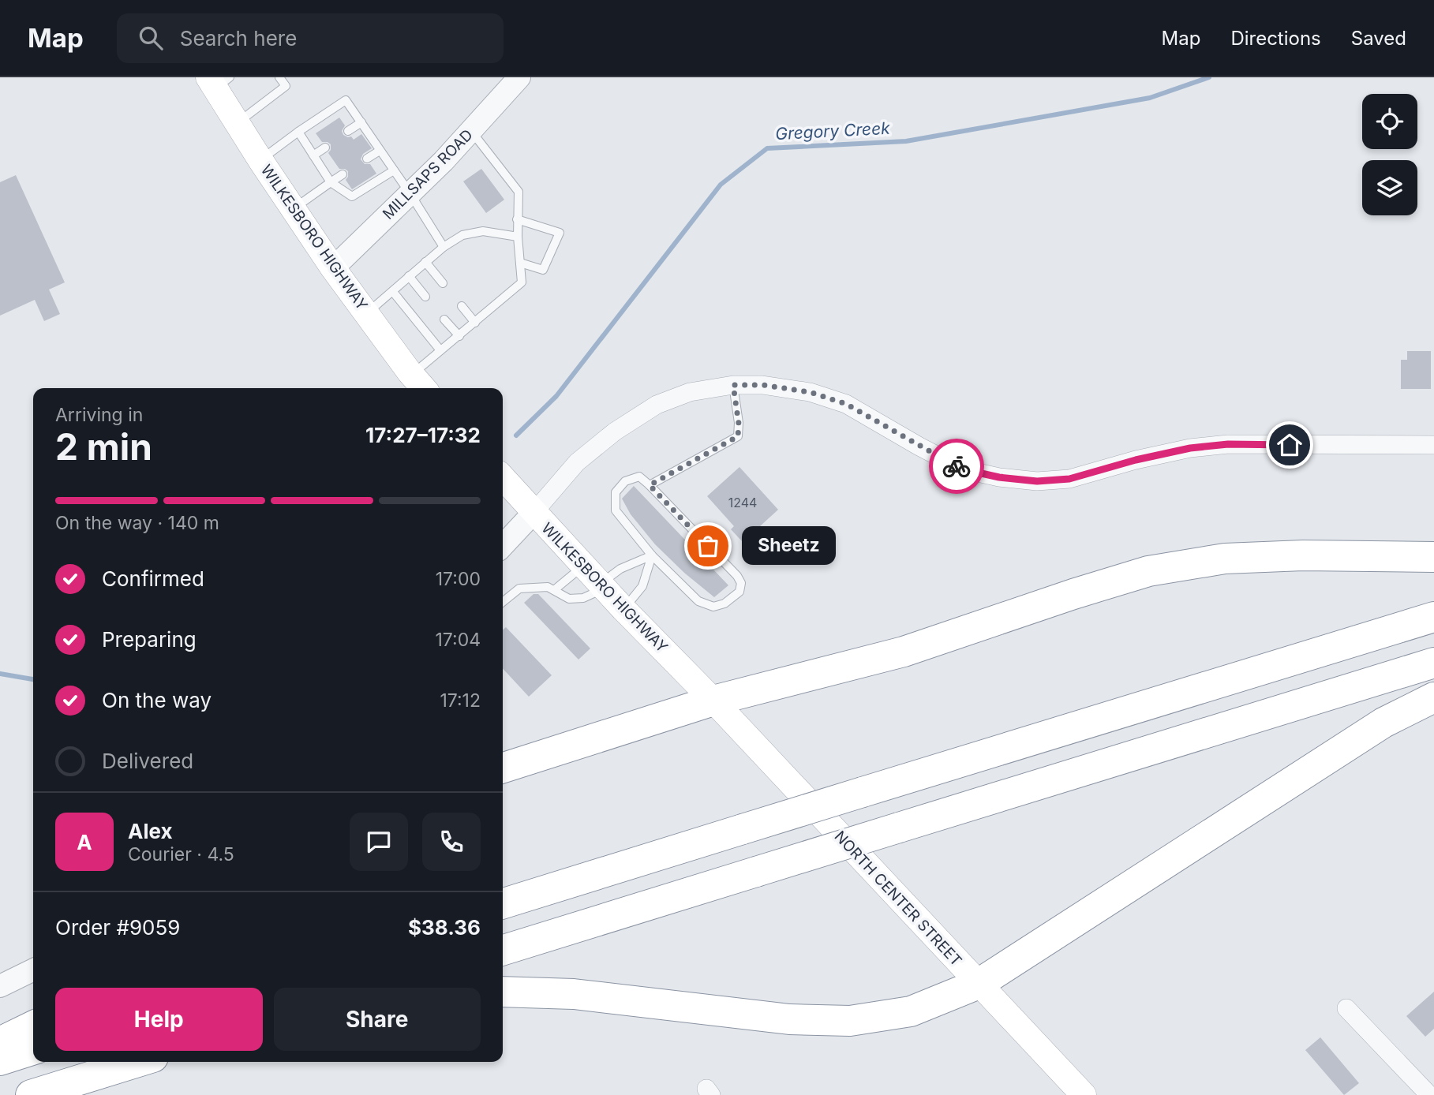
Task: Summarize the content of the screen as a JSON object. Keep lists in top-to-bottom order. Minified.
{"streets":{"main road":["WILKESBORO HIGHWAY","NORTH CENTER STREET"],"street":["MILLSAPS ROAD"]},"crossings":[["MILLSAPS ROAD","WILKESBORO HIGHWAY"],["WILKESBORO HIGHWAY","NORTH CENTER STREET"]],"water":["Gregory Creek"],"places":["Sheetz"],"house_numbers":["1244"],"page":{"header":"Map","search":"Search here","nav":["Map","Directions","Saved"],"heading":["2 min","Arriving in","17:27–17:32"],"panel":["Alex","Courier · 4.5","Order #9059","$38.36"],"bar":"On the way · 140 m","bubble":"Sheetz","list":[["Confirmed","17:00"],["Preparing","17:04"],["On the way","17:12"],"Delivered"],"round":"A","buttons":["Help","Share"]}}
